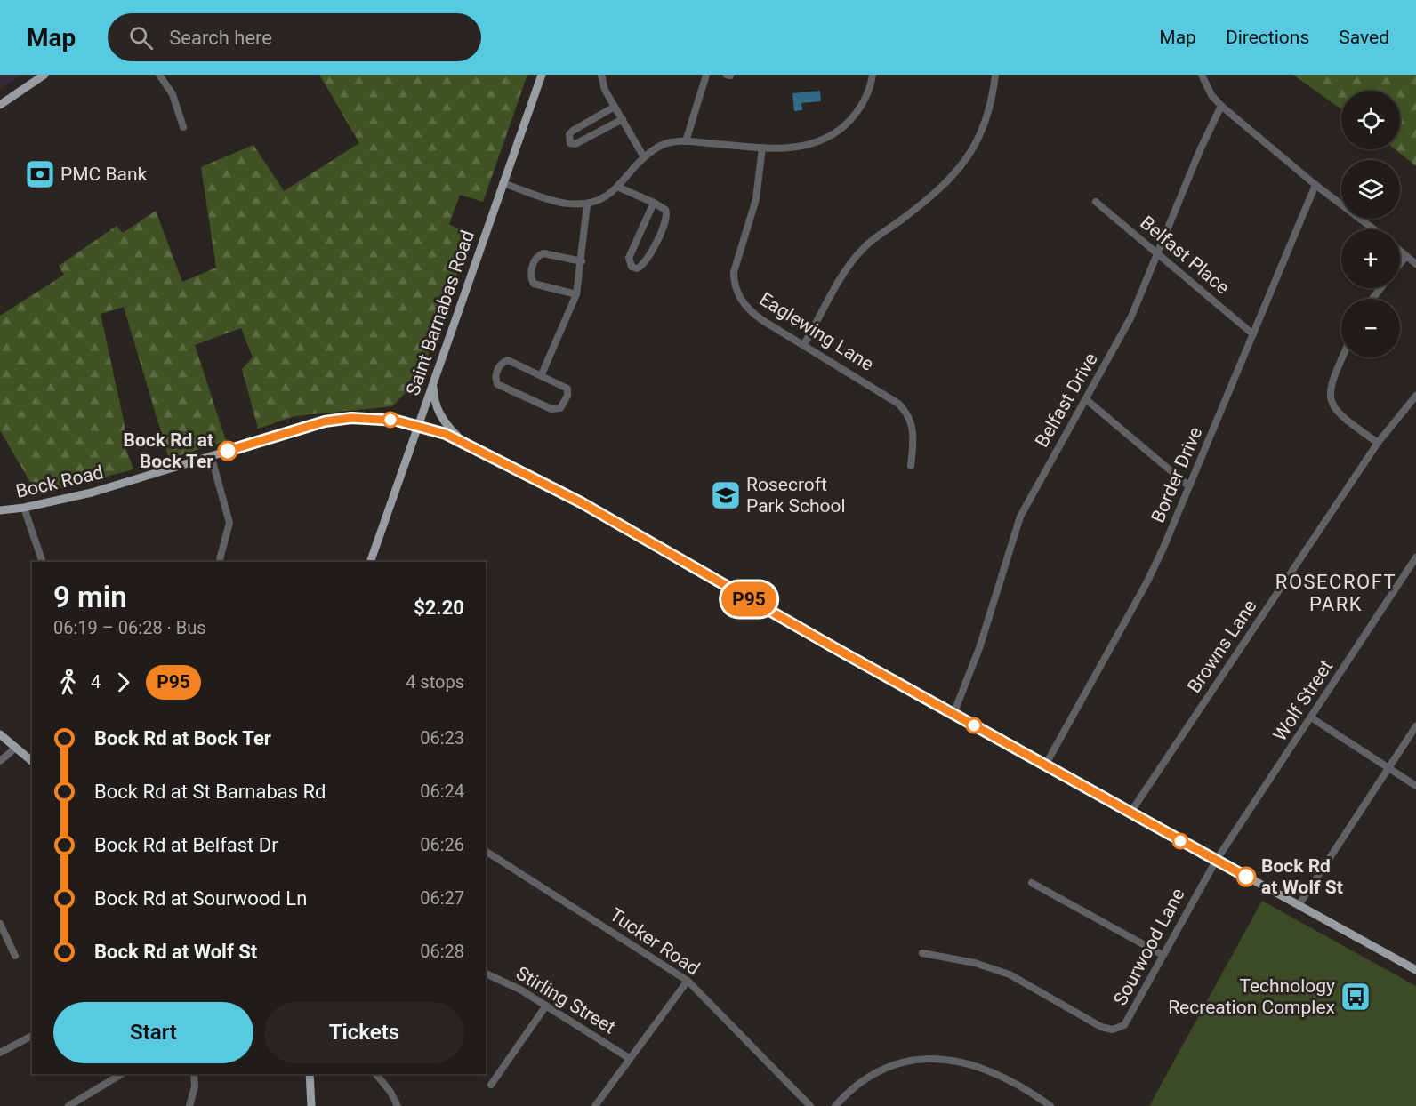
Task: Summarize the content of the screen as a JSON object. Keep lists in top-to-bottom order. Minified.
{"streets":{"main road":["Saint Barnabas Road","Bock Road"],"street":["Belfast Place","Eaglewing Lane","Belfast Drive","Border Drive","Browns Lane","Wolf Street","Tucker Road","Sourwood Lane","Stirling Street"]},"crossings":[["Belfast Place","Belfast Drive"],["Belfast Place","Border Drive"],["Saint Barnabas Road","Bock Road"],["Belfast Drive","Bock Road"],["Border Drive","Bock Road"],["Bock Road","Browns Lane"],["Bock Road","Wolf Street"],["Bock Road","Sourwood Lane"],["Wolf Street","Sourwood Lane"]],"districts":["ROSECROFT PARK"],"places":{"bank":["PMC Bank"],"other":["Bock Rd at Bock Ter","Bock Rd at Wolf St"],"school or university":["Rosecroft Park School"],"bus stop":["Technology Recreation Complex"]},"lines":["bus line P95"],"page":{"header":"Map","search":"Search here","nav":["Map","Directions","Saved"],"on_map":"P95","map_buttons":["+","−"],"heading":["9 min","06:19 – 06:28 · Bus","$2.20"],"legs":["4","P95","4 stops"],"list":[{"name":"Bock Rd at Bock Ter","value":"06:23"},{"name":"Bock Rd at St Barnabas Rd","value":"06:24"},{"name":"Bock Rd at Belfast Dr","value":"06:26"},{"name":"Bock Rd at Sourwood Ln","value":"06:27"},{"name":"Bock Rd at Wolf St","value":"06:28"}],"buttons":["Start","Tickets"]}}
